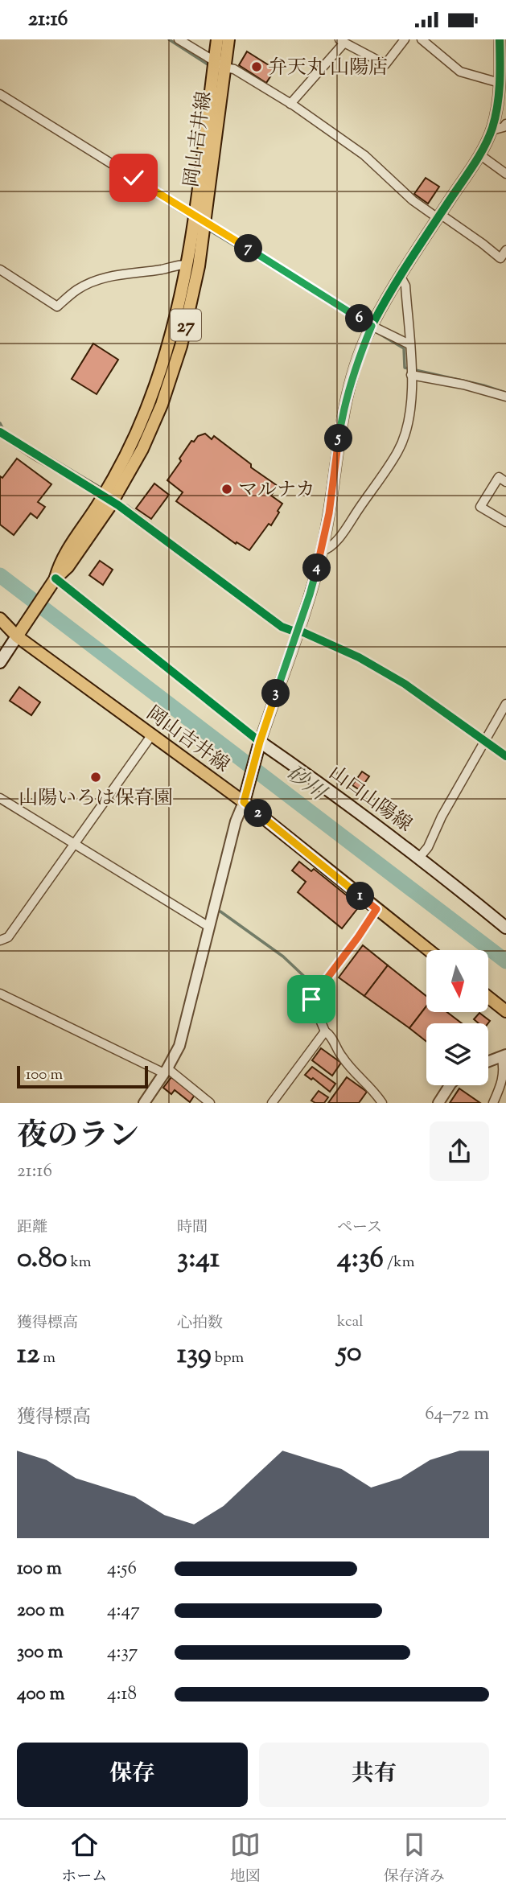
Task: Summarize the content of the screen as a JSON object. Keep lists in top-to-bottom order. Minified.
{"streets":{"main road":["岡山吉井線","27","山口山陽線"]},"water":["砂川"],"places":["弁天丸 山陽店","マルナカ","山陽いろは保育園"],"scale_bar":"100 m","north":"bottom","page":{"status":"21:16","pins":["7","6","5","4","3","2","1"],"scale":"100 m","heading":["夜のラン","21:16"],"stats":[["距離","0.80 km"],["時間","3:41"],["ペース","4:36 /km"],["獲得標高","12 m"],["心拍数","139 bpm"],["kcal","50"]],"chart":["獲得標高","64–72 m"],"list":[{"name":"100 m","note":"4:56"},{"name":"200 m","note":"4:47"},{"name":"300 m","note":"4:37"},{"name":"400 m","note":"4:18"}],"buttons":["保存","共有"],"tabs":["ホーム","地図","保存済み"]}}
